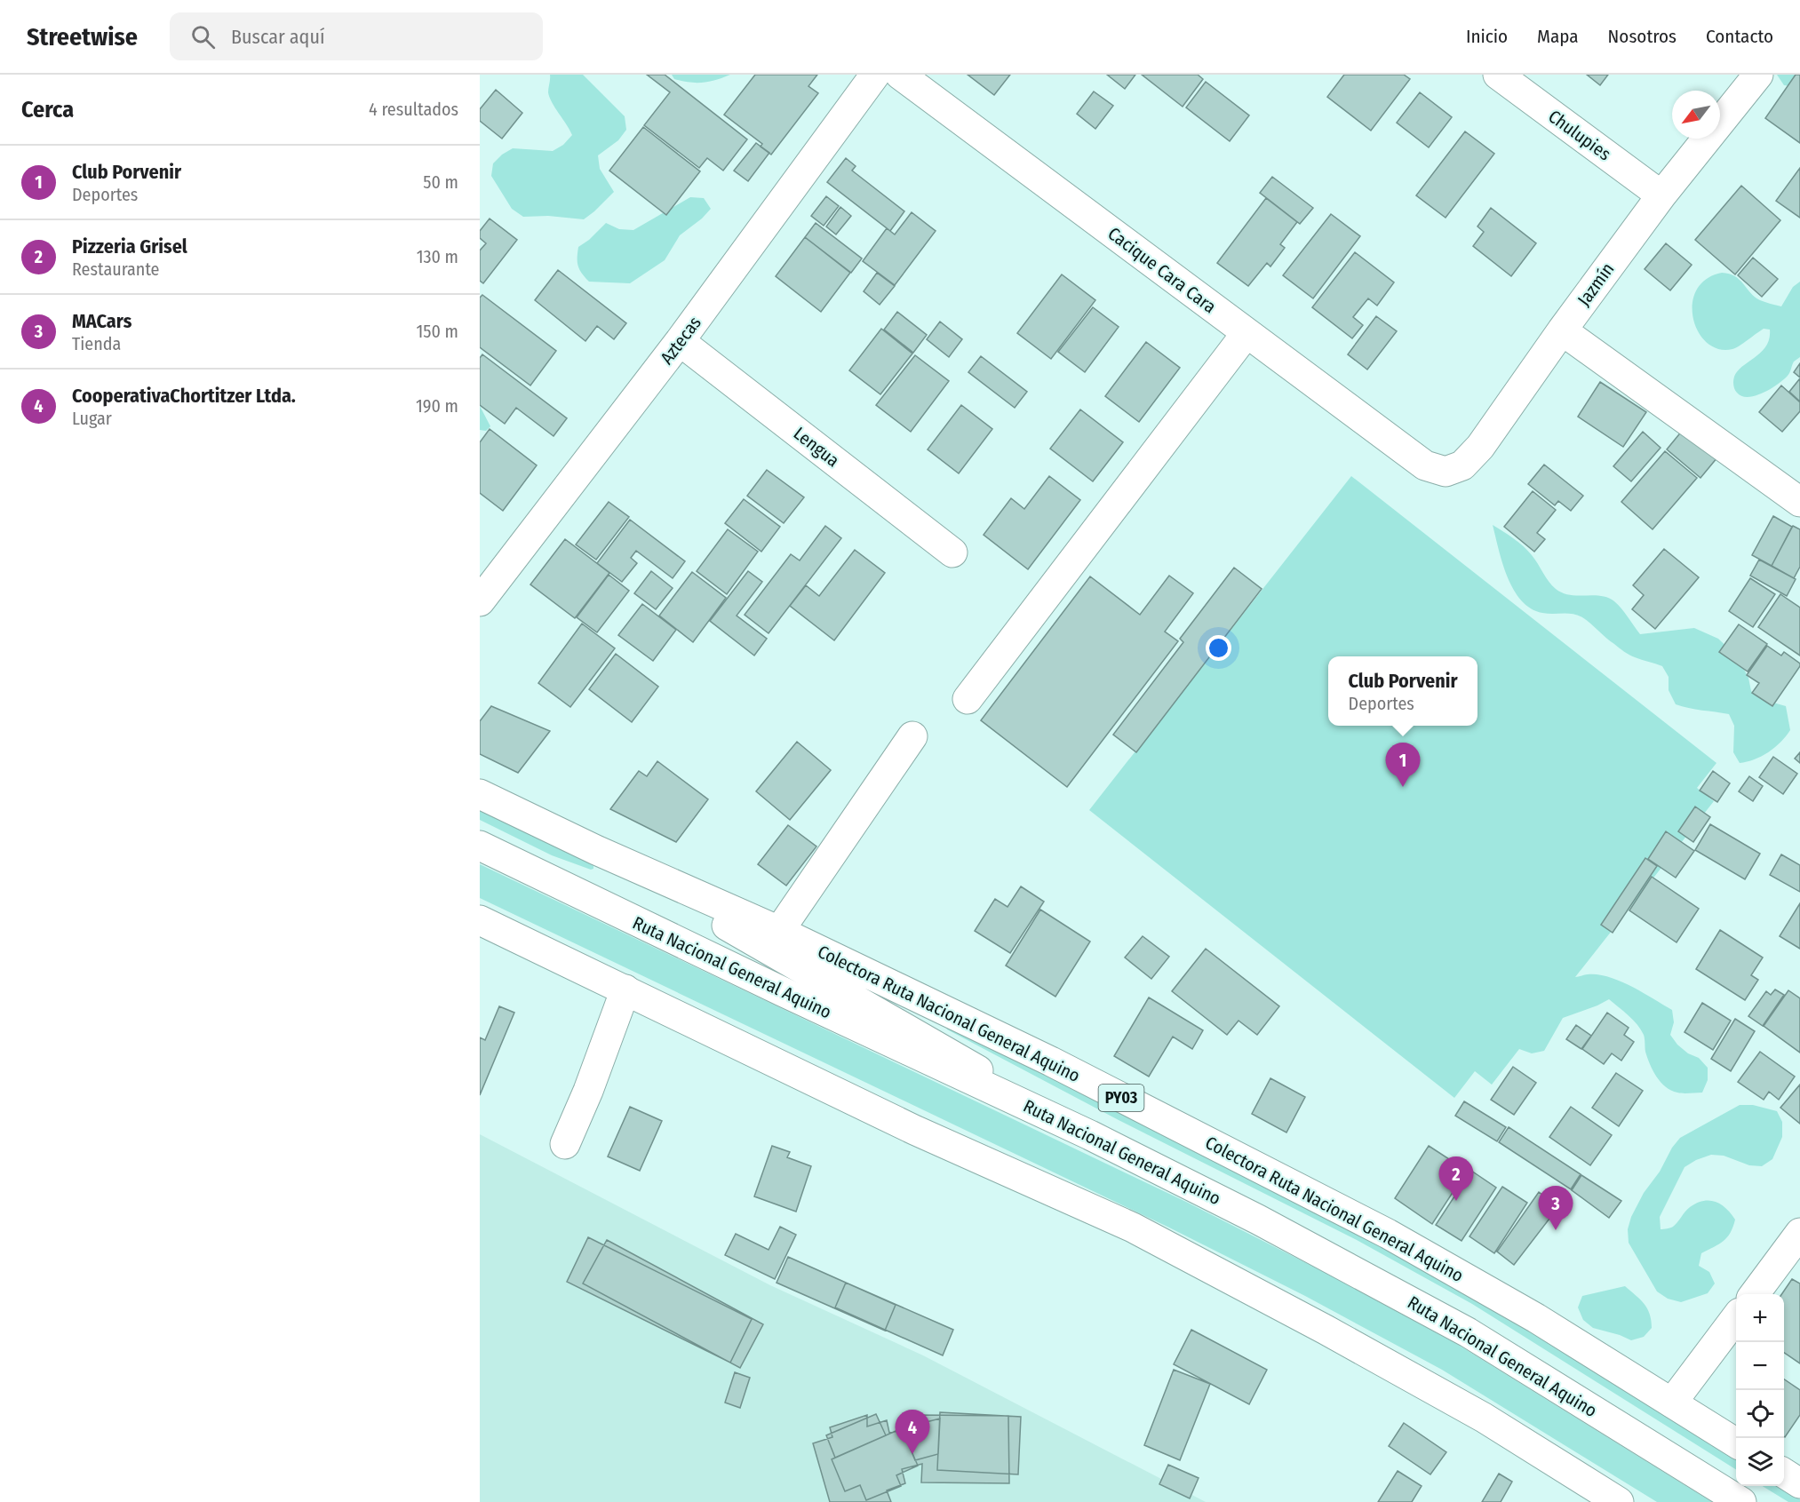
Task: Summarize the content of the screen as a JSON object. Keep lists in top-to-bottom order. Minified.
{"streets":{"main road":["Chulupies","Cacique Cara Cara","Jazmín","Aztecas","Lengua","Ruta Nacional General Aquino","Colectora Ruta Nacional General Aquino","PY03"]},"crossings":[["Chulupies","Jazmín"],["Cacique Cara Cara","Jazmín"],["Aztecas","Lengua"]],"north":"bottom left","page":{"header":"Streetwise","search":"Buscar aquí","nav":["Inicio","Mapa","Nosotros","Contacto"],"heading":["Cerca","4 resultados"],"list":[{"mark":"1","name":"Club Porvenir","note":"Deportes","value":"50 m"},{"mark":"2","name":"Pizzeria Grisel","note":"Restaurante","value":"130 m"},{"mark":"3","name":"MACars","note":"Tienda","value":"150 m"},{"mark":"4","name":"CooperativaChortitzer Ltda.","note":"Lugar","value":"190 m"}],"popup":["Club Porvenir","Deportes"],"pins":["1","2","3","4"],"map_buttons":["+","−"]}}
